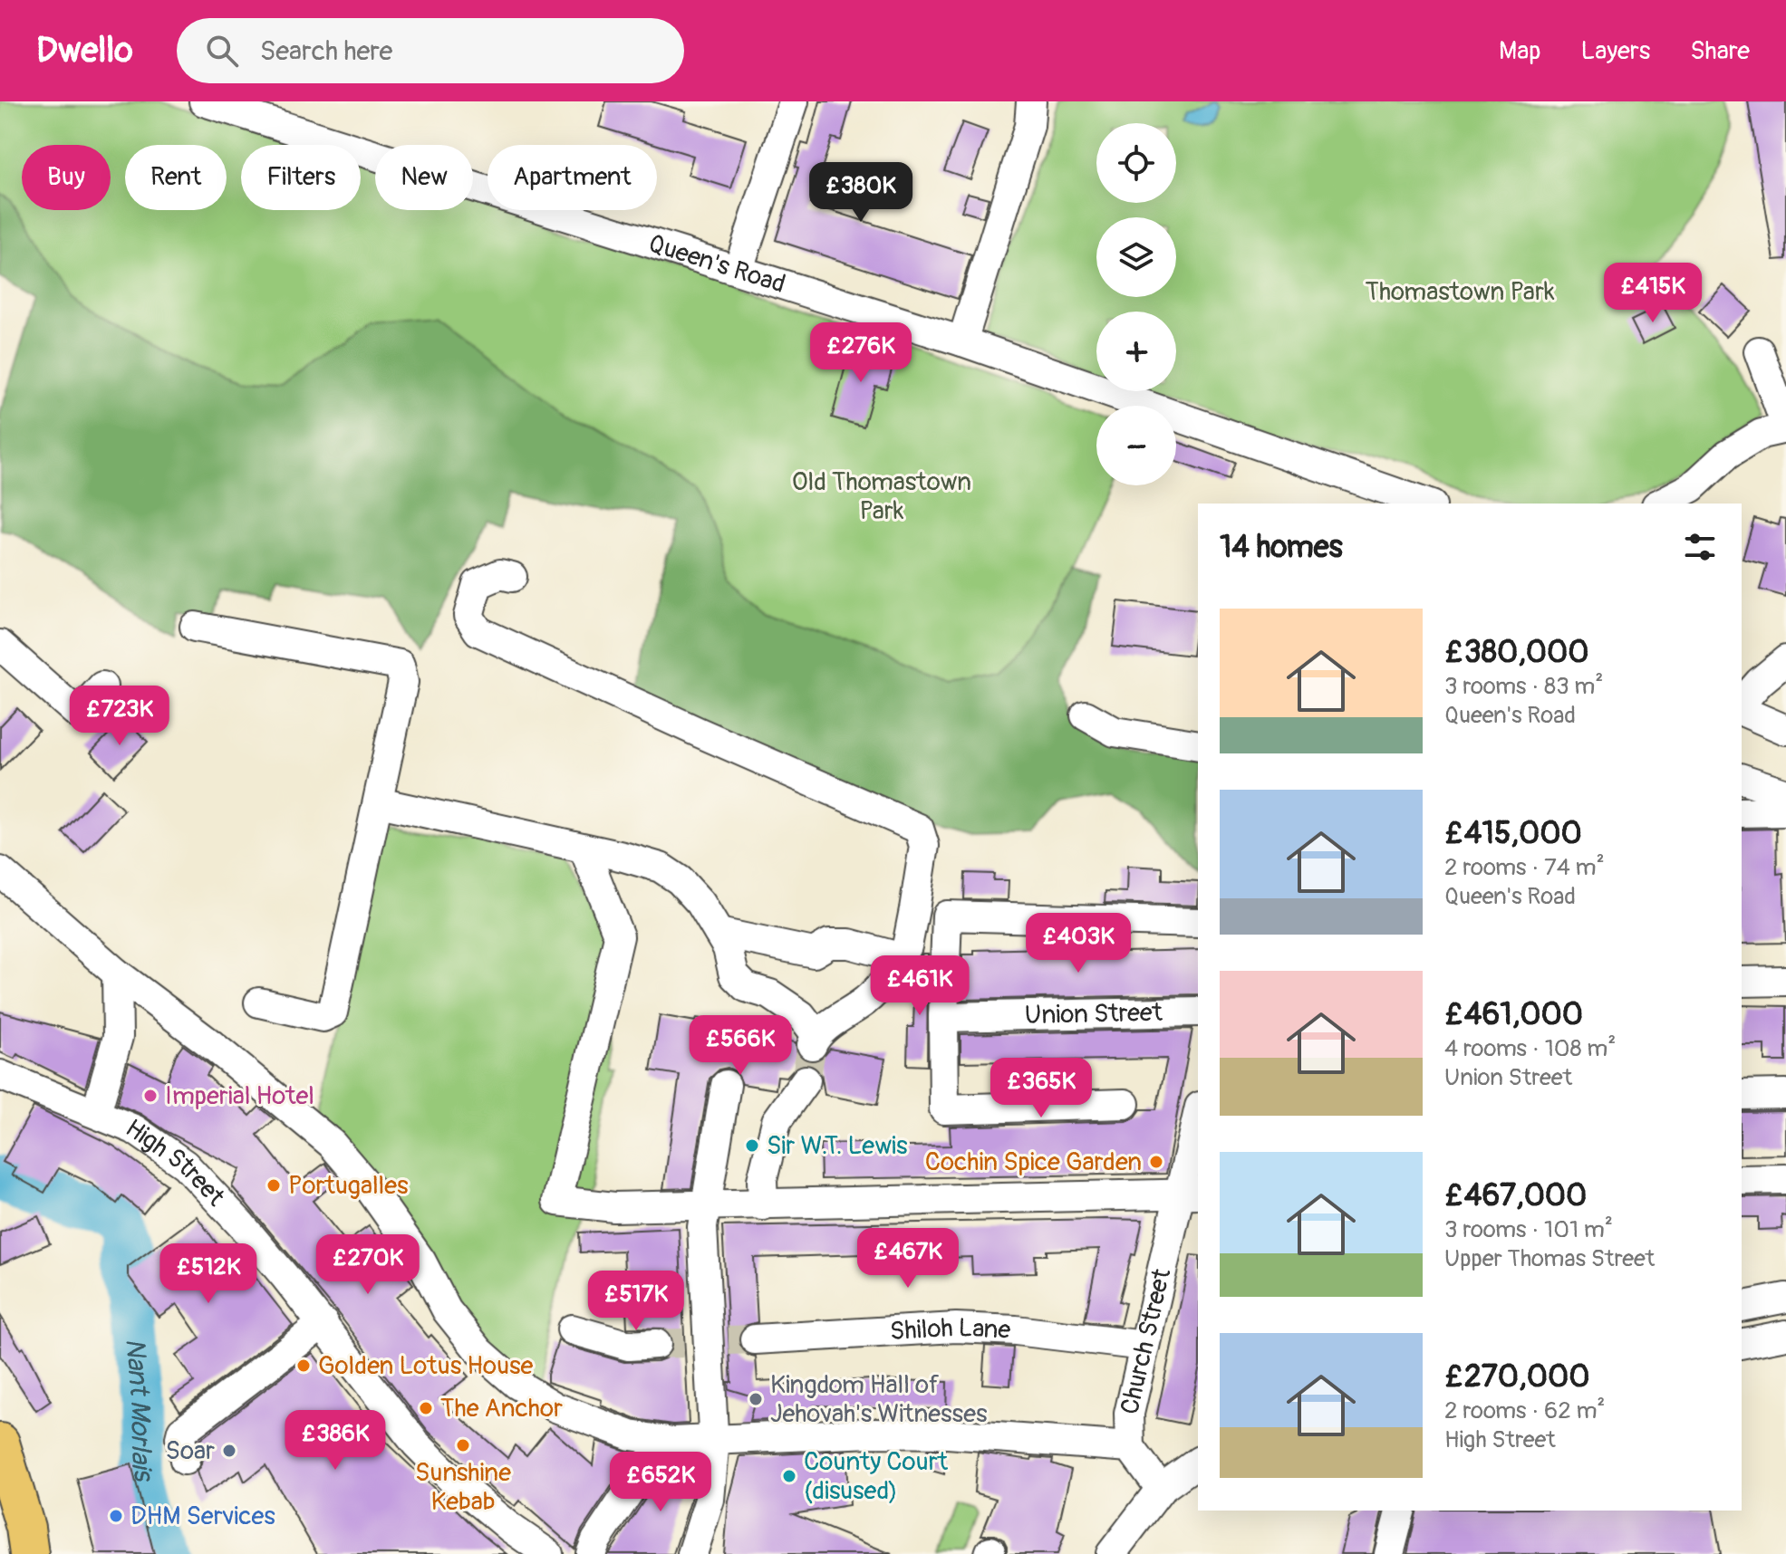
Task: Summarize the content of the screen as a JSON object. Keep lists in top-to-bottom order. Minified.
{"streets":{"street":["Queen's Road","Union Street","High Street","Shiloh Lane","Church Street"]},"crossings":[["Shiloh Lane","Church Street"]],"water":["Nant Morlais"],"parks":["Thomastown Park","Old Thomastown Park"],"places":["Imperial Hotel","Sir W.T. Lewis","Cochin Spice Garden","Portugalles","Golden Lotus House","Kingdom Hall of Jehovah's Witnesses","The Anchor","Sunshine Kebab","Soar","County Court (disused)","DHM Services"],"page":{"header":"Dwello","search":"Search here","nav":["Map","Layers","Share"],"map_buttons":["+","−"],"chip":["Buy","Rent","Filters","New","Apartment"],"price":["£380K","£415K","£276K","£723K","£403K","£461K","£566K","£365K","£467K","£270K","£512K","£517K","£386K","£652K"],"heading":"14 homes","list":[{"name":"£380,000","note":"3 rooms · 83 m² · Queen's Road"},{"name":"£415,000","note":"2 rooms · 74 m² · Queen's Road"},{"name":"£461,000","note":"4 rooms · 108 m² · Union Street"},{"name":"£467,000","note":"3 rooms · 101 m² · Upper Thomas Street"},{"name":"£270,000","note":"2 rooms · 62 m² · High Street"}]}}
